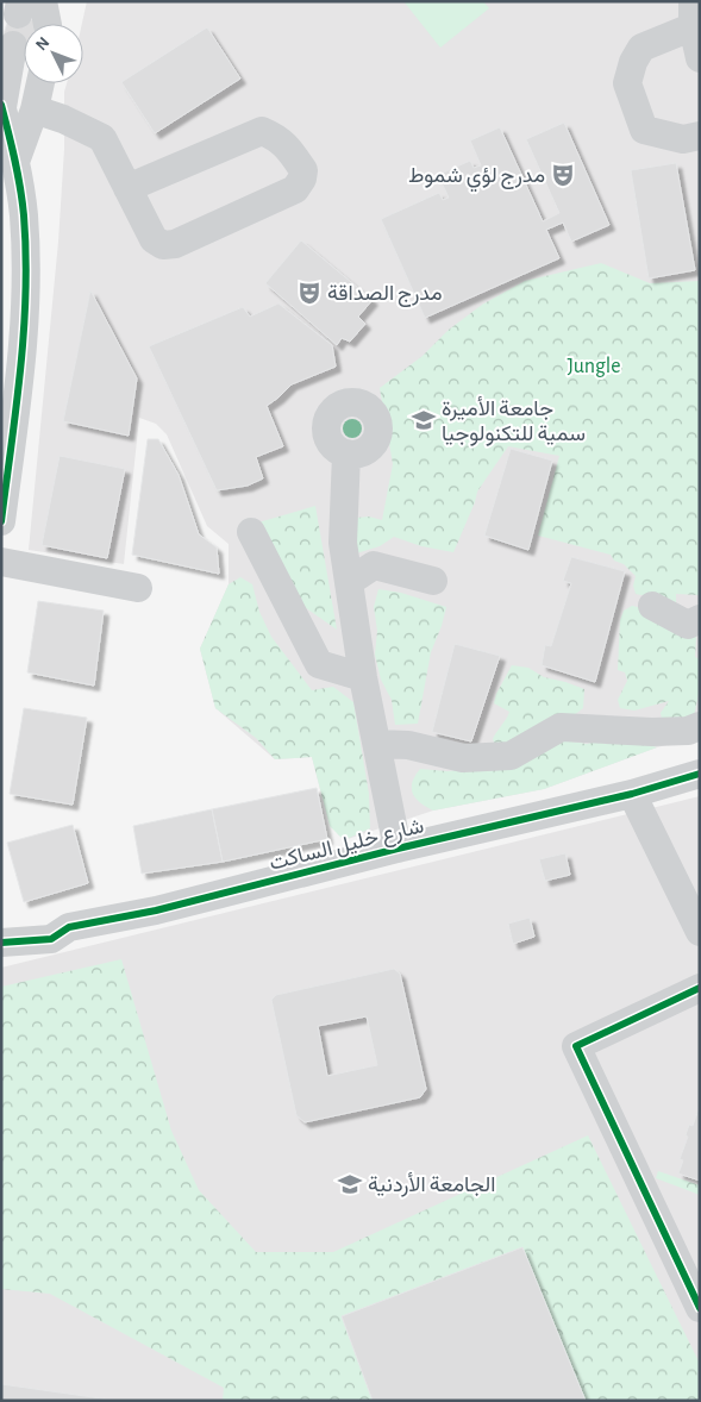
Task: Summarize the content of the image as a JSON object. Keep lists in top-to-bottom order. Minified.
{"streets":{"street":["شارع خليل الساكت"]},"parks":["Jungle"],"places":{"theatre":["مدرج لؤي شموط","مدرج الصداقة"],"school or university":["جامعة الأميرة سمية للتكنولوجيا","الجامعة الأردنية"]},"north":"top left"}
